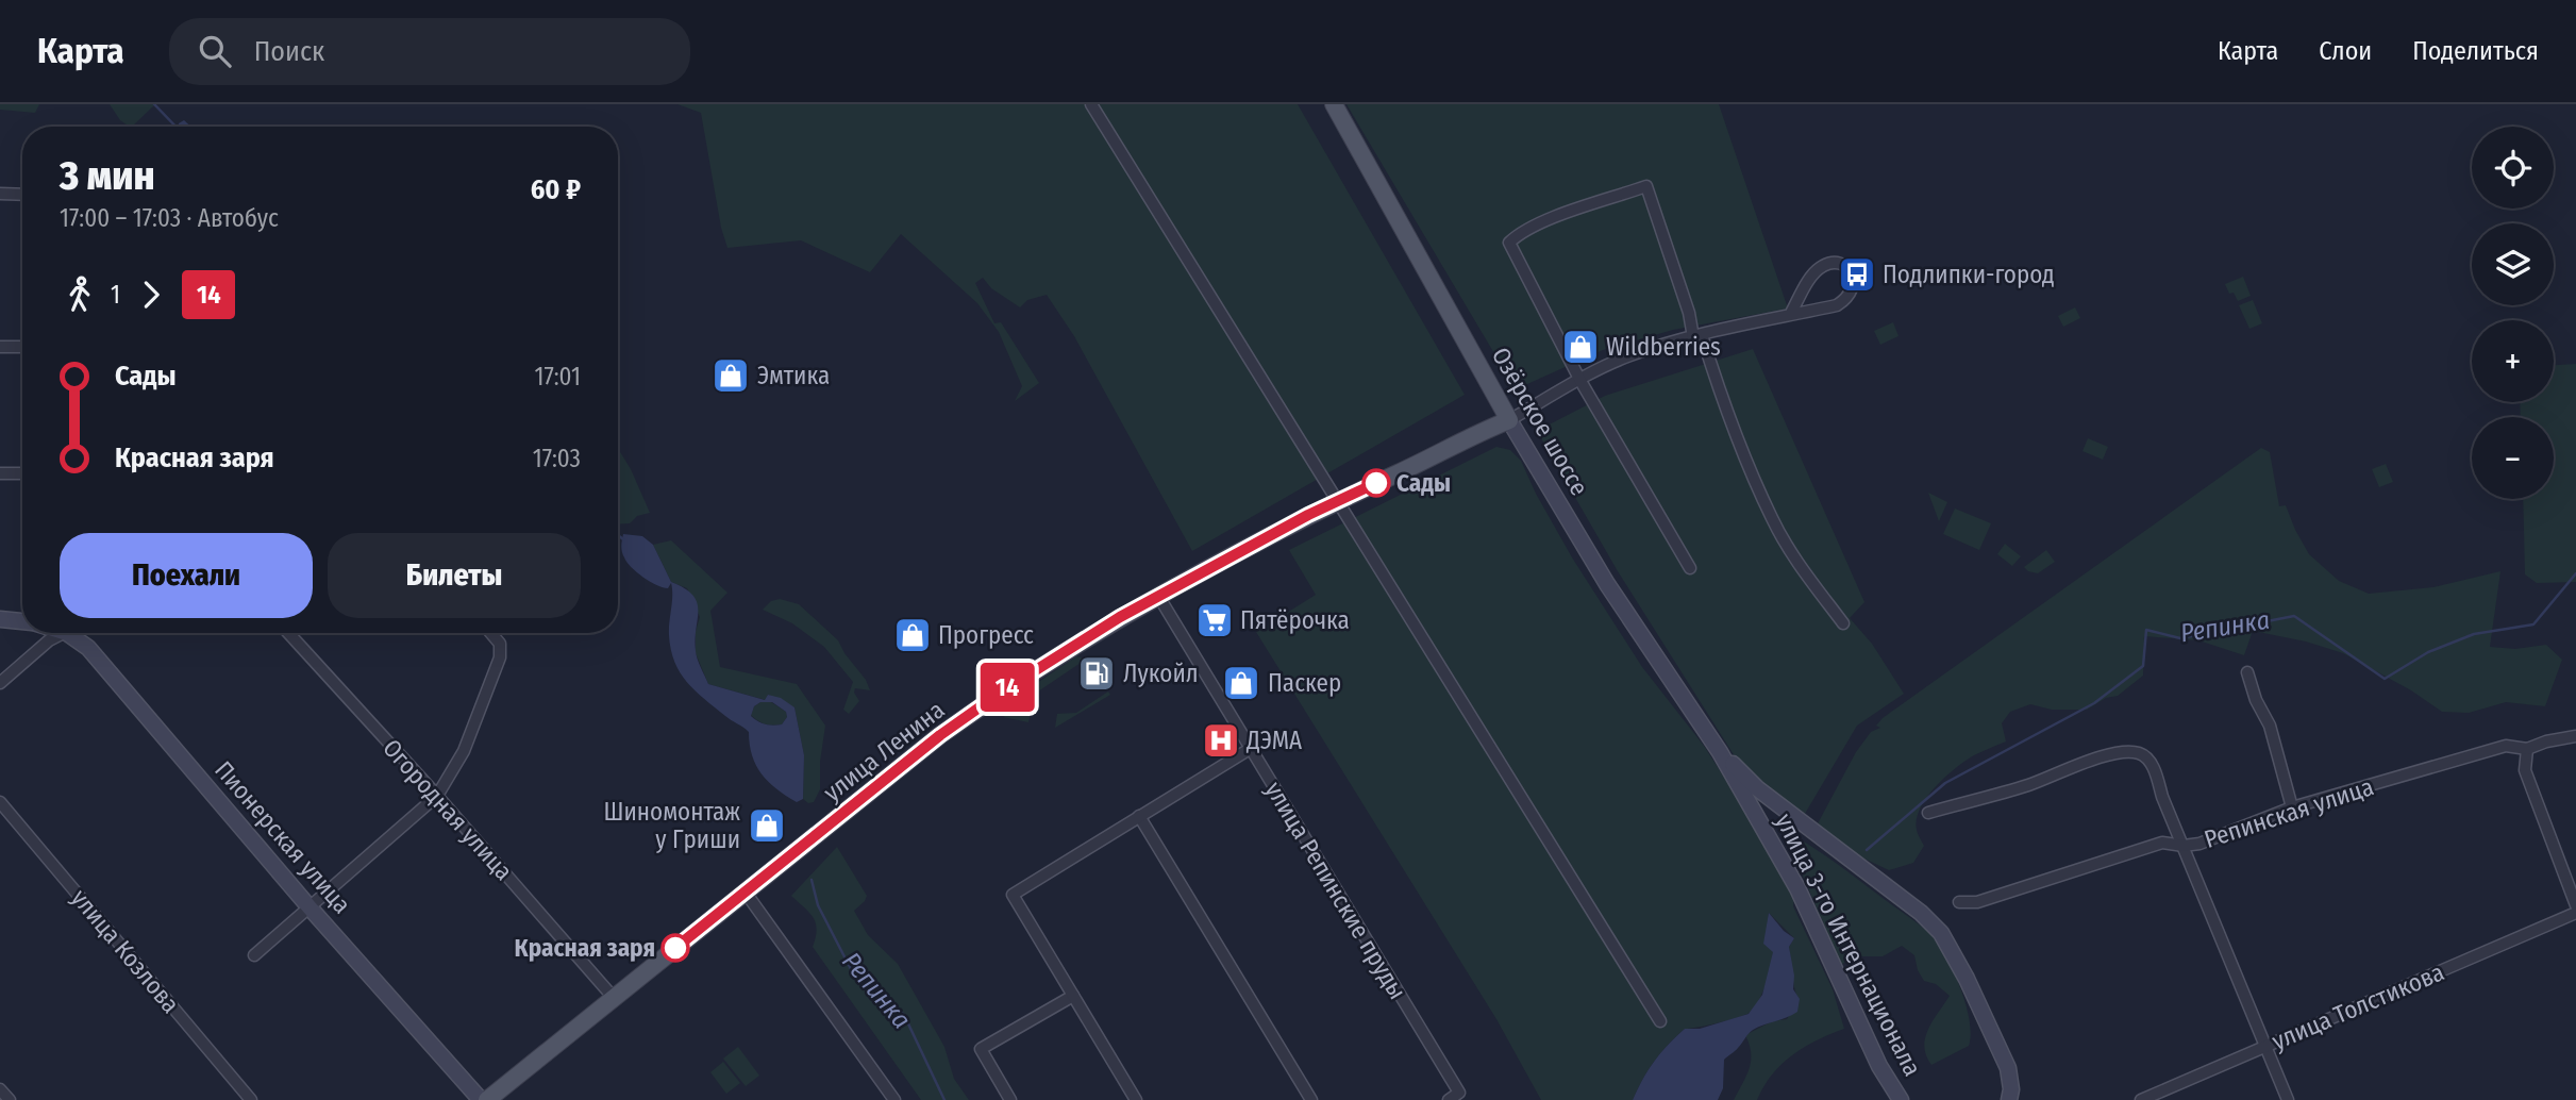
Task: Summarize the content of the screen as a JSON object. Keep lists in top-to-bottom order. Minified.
{"streets":{"main road":["Озёрское шоссе","улица Ленина","Пионерская улица","улица 3-го Интернационала"],"street":["Огородная улица","Репинская улица","улица Репинские пруды","улица Козлова","улица Толстикова"]},"crossings":[["Озёрское шоссе","улица Ленина"],["Озёрское шоссе","улица 3-го Интернационала"],["улица Ленина","Огородная улица"]],"water":["Репинка"],"places":{"bus stop":["Подлипки-город"],"shop":["Wildberries","Эмтика","Прогресс","Паскер","Шиномонтаж у Гриши"],"other":["Сады","Красная заря"],"supermarket":["Пятёрочка"],"fuel station":["Лукойл"],"hospital":["ДЭМА"]},"lines":["bus line 14"],"page":{"header":"Карта","search":"Поиск","nav":["Карта","Слои","Поделиться"],"on_map":"14","map_buttons":["+","−"],"heading":["3 мин","17:00 – 17:03 · Автобус","60 ₽"],"legs":["1","14"],"list":[{"name":"Сады","value":"17:01"},{"name":"Красная заря","value":"17:03"}],"buttons":["Поехали","Билеты"]}}
